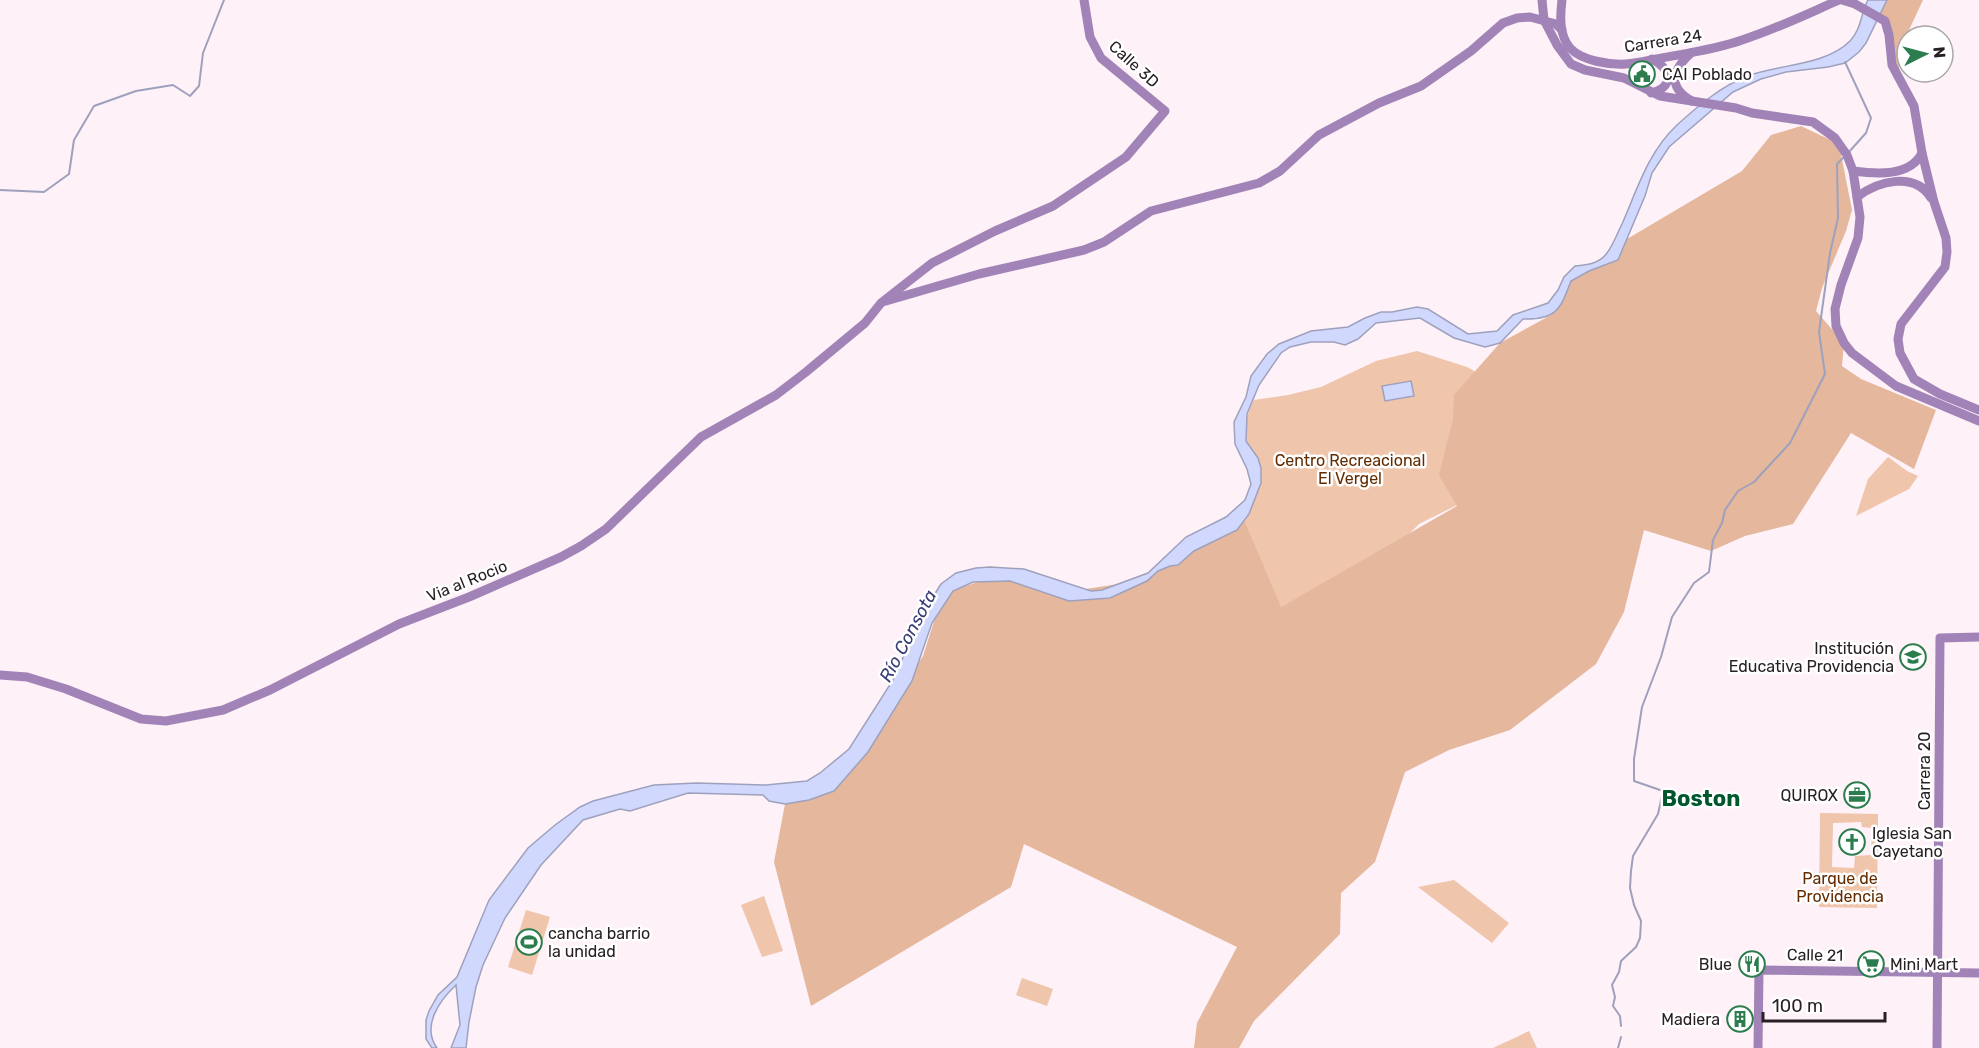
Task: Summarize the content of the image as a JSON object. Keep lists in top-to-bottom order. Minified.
{"streets":{"main road":["Carrera 24","Calle 3D","Via al Rocio","Carrera 20","Calle 21"]},"crossings":[["Calle 3D","Via al Rocio"],["Carrera 20","Calle 21"]],"districts":["Boston"],"water":["Río Consota"],"parks":["Centro Recreacional El Vergel","Parque de Providencia"],"places":{"public building":["CAI Poblado"],"school or university":["Institución Educativa Providencia"],"office":["QUIROX"],"church":["Iglesia San Cayetano"],"sports":["cancha barrio la unidad"],"restaurant":["Blue"],"supermarket":["Mini Mart"],"building":["Madiera"]},"scale_bar":"100 m","north":"right"}
